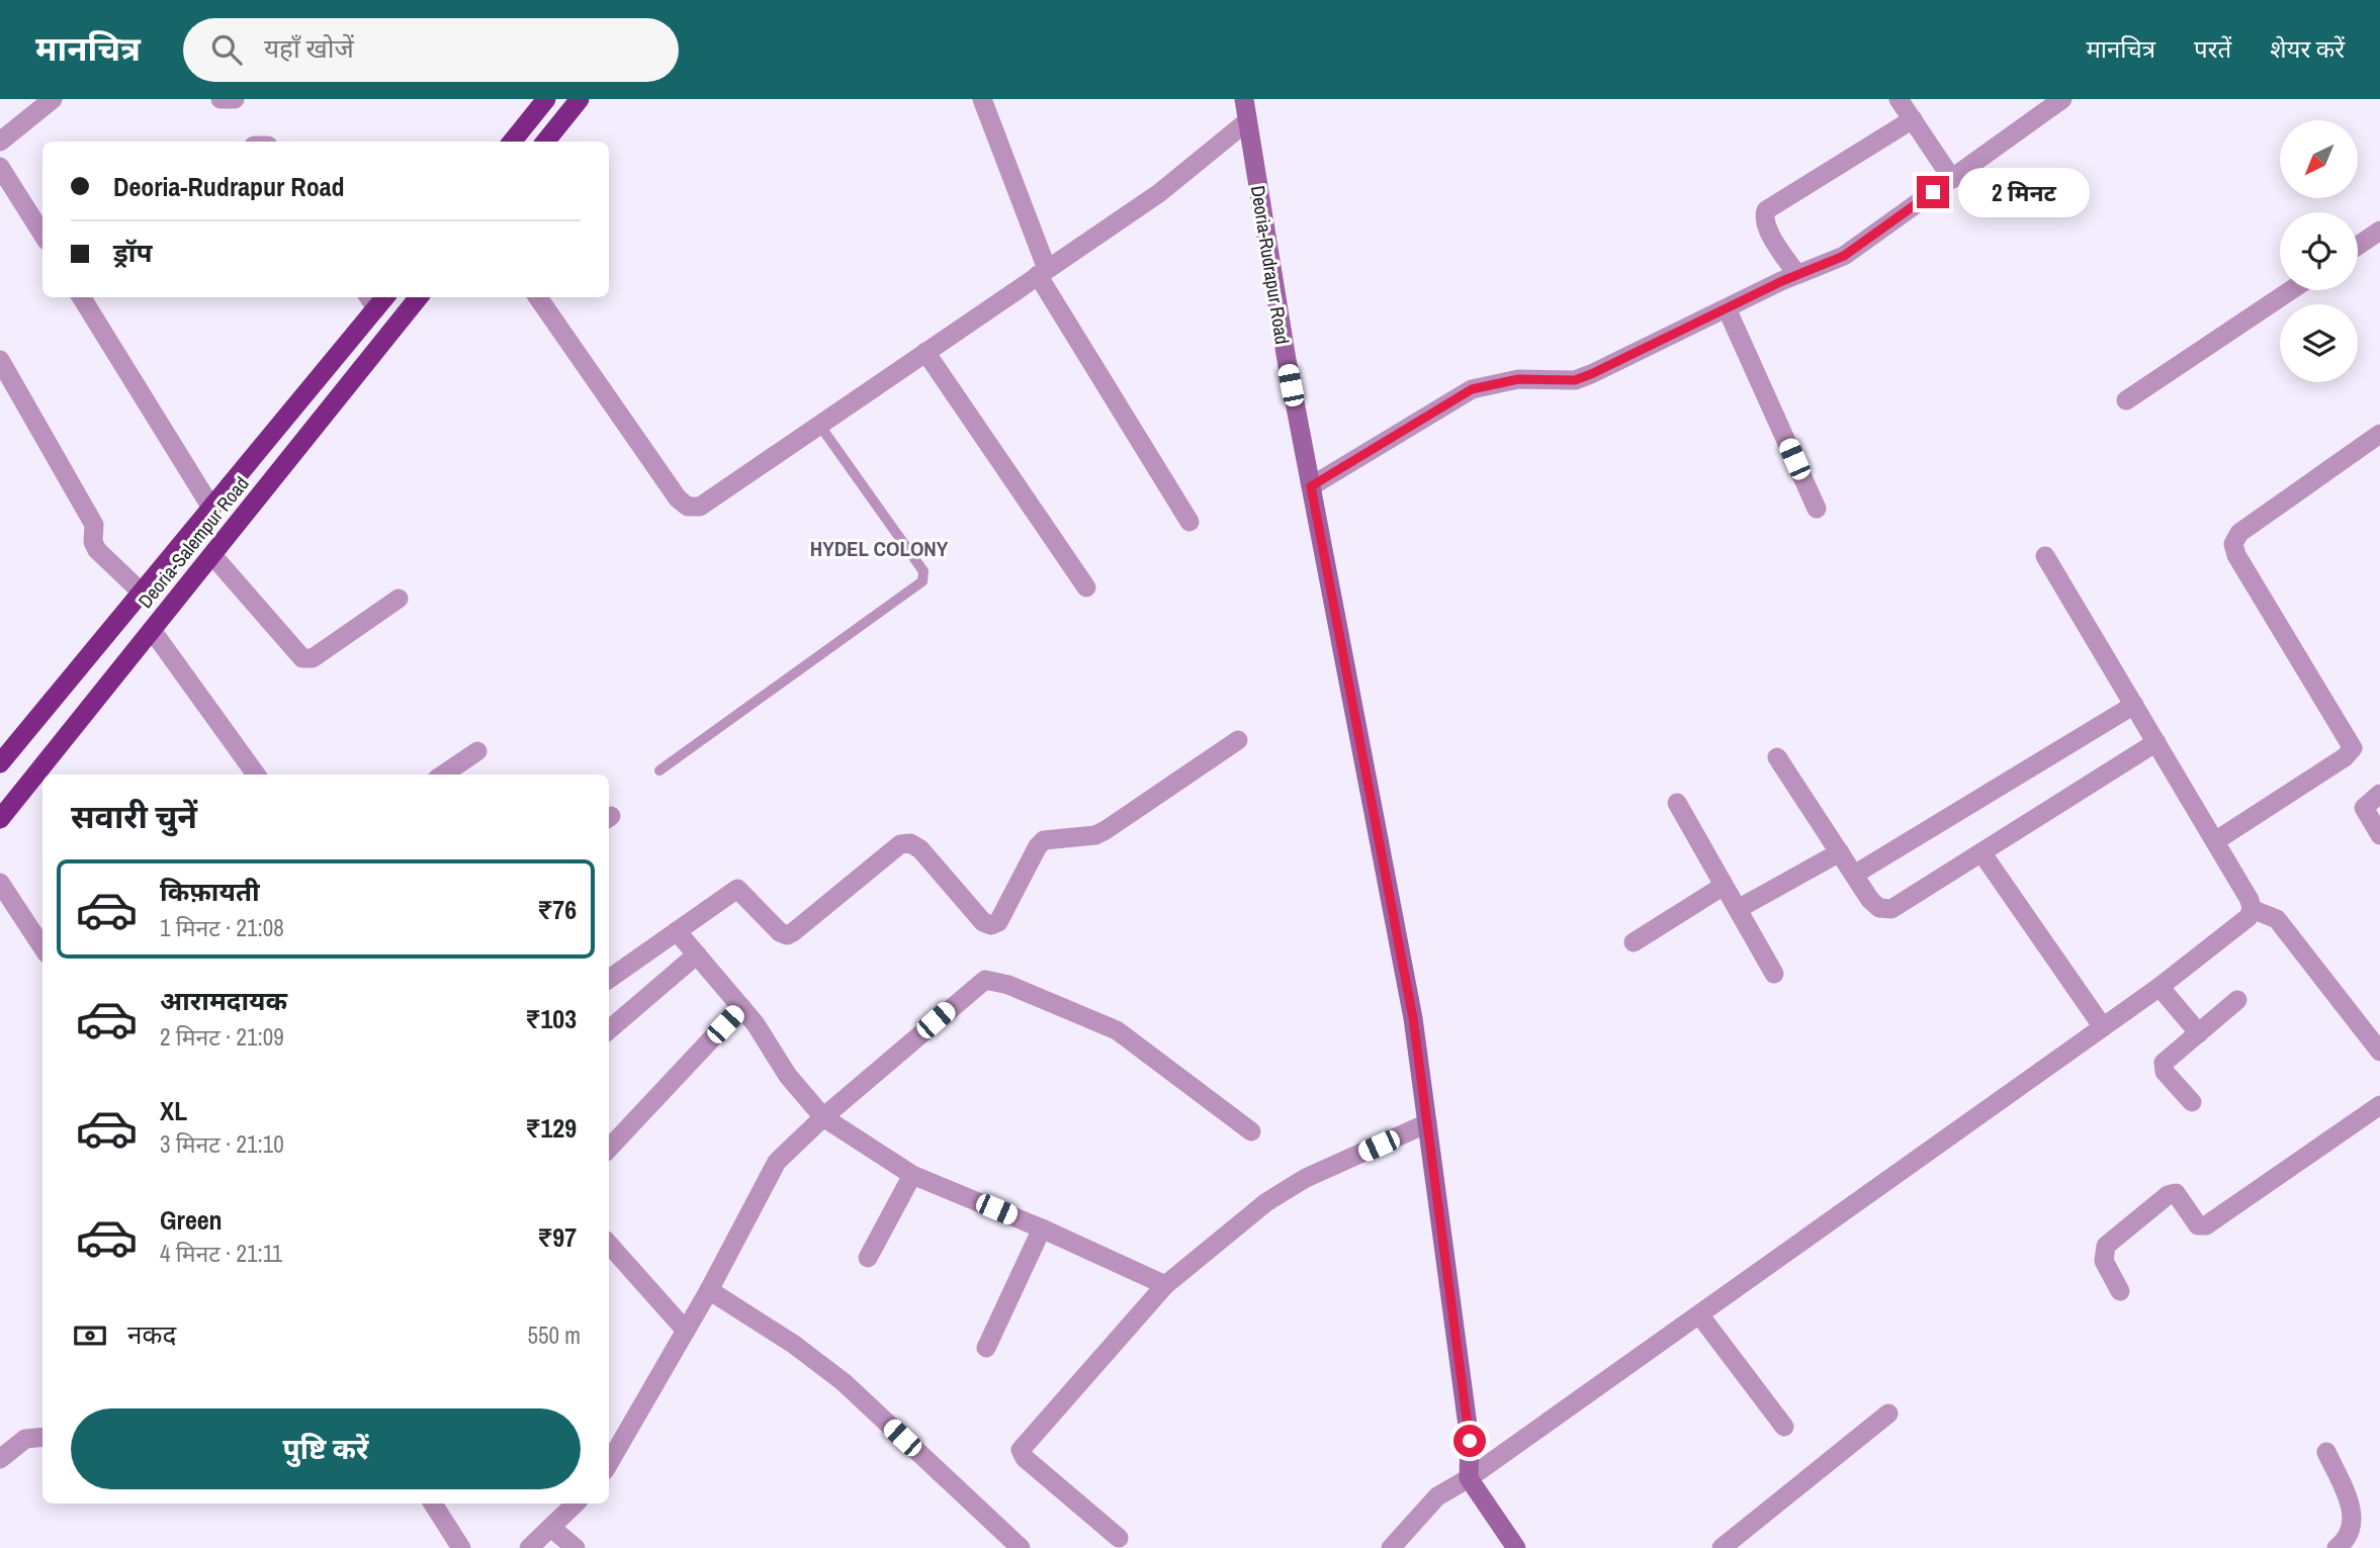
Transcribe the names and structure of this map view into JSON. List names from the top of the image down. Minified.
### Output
{"streets":{"highway":["Deoria-Salempur Road"],"main road":["Deoria-Rudrapur Road"]},"districts":["HYDEL COLONY"],"north":"bottom left","page":{"header":"मानचित्र","search":"यहाँ खोजें","nav":["मानचित्र","परतें","शेयर करें"],"banner":["Deoria-Rudrapur Road","ड्रॉप"],"bubble":"2 मिनट","heading":"सवारी चुनें","list":[{"name":"किफ़ायती","note":"1 मिनट · 21:08","value":"₹76"},{"name":"आरामदायक","note":"2 मिनट · 21:09","value":"₹103"},{"name":"XL","note":"3 मिनट · 21:10","value":"₹129"},{"name":"Green","note":"4 मिनट · 21:11","value":"₹97"}],"pay":["नकद","550 m"],"buttons":"पुष्टि करें"}}
